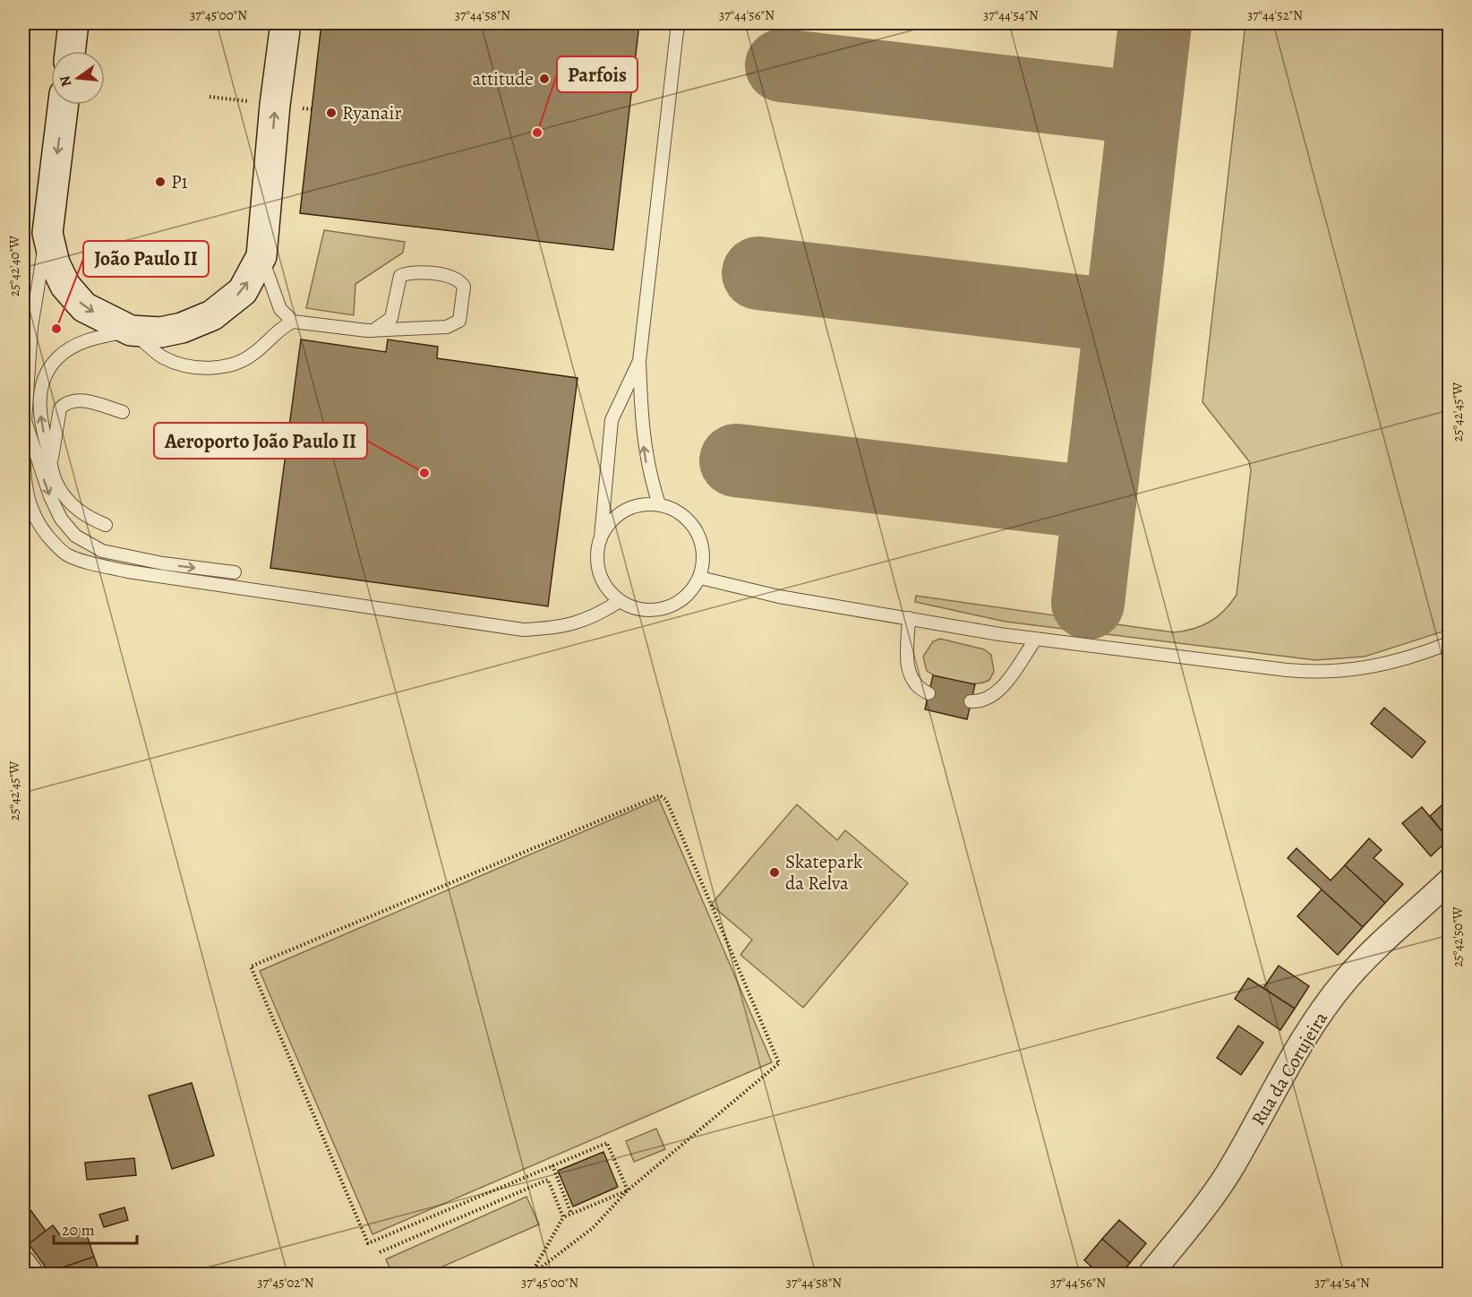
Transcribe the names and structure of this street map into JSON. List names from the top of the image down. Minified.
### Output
{"streets":{"street":["Rua da Corujeira"]},"places":["attitude","Ryanair","Parfois","P1","João Paulo II","Aeroporto João Paulo II","Skatepark da Relva"],"scale_bar":"20 m","north":"left","coordinates":["37°45'00\"N","37°44'58\"N","37°44'56\"N","37°44'54\"N","37°44'52\"N","25°42'40\"W","25°42'45\"W","25°42'50\"W","37°45'02\"N"]}
